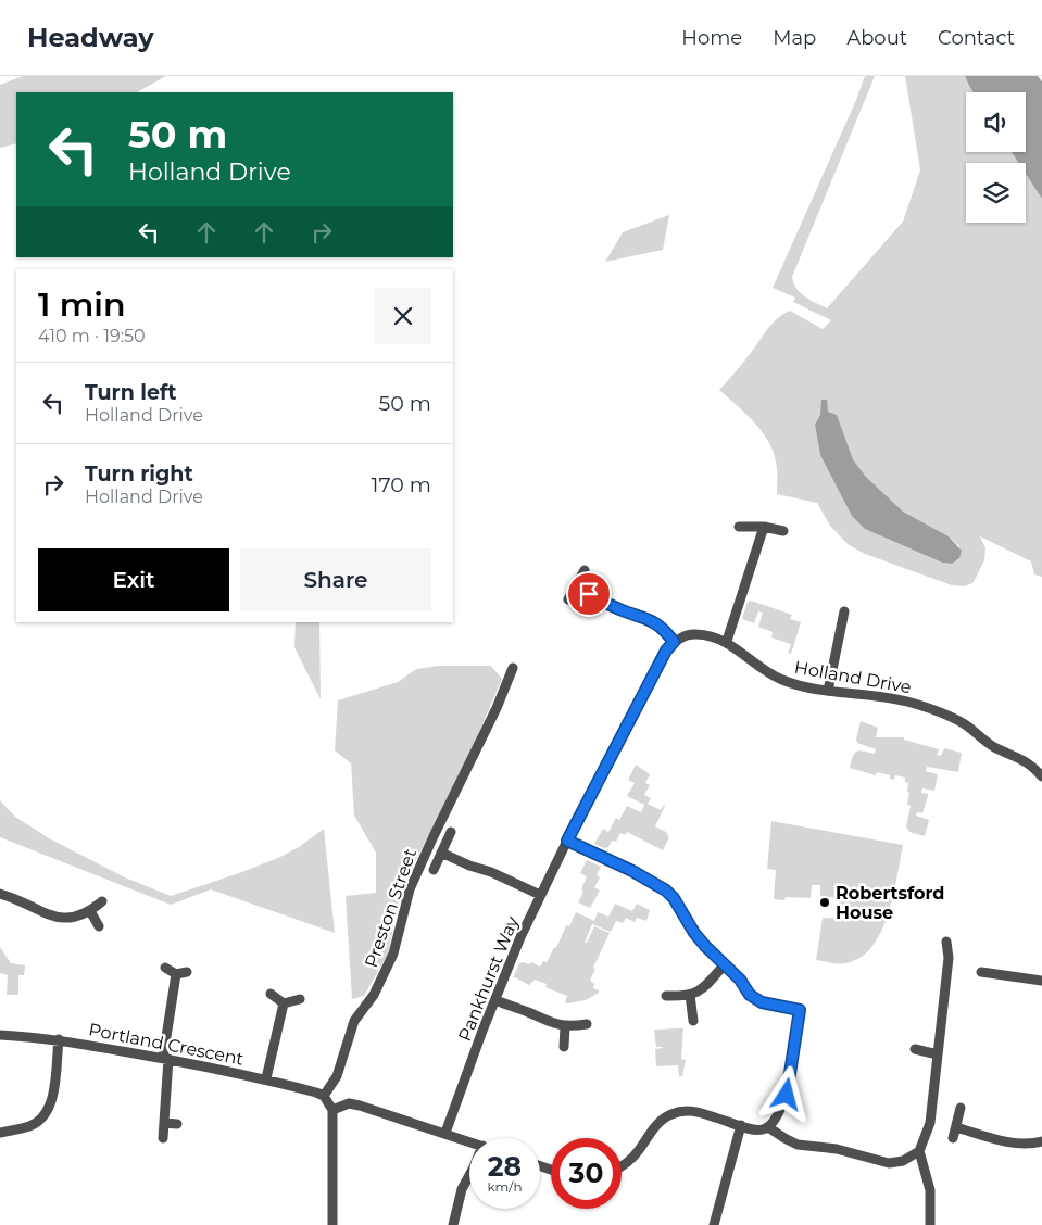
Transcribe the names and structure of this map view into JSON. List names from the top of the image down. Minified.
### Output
{"streets":{"street":["Holland Drive","Preston Street","Pankhurst Way","Portland Crescent"]},"crossings":[["Preston Street","Portland Crescent"]],"places":["Robertsford House"],"page":{"header":"Headway","nav":["Home","Map","About","Contact"],"turn":["50 m","Holland Drive"],"heading":["1 min","410 m · 19:50"],"list":[{"name":"Turn left","note":"Holland Drive","value":"50 m"},{"name":"Turn right","note":"Holland Drive","value":"170 m"}],"buttons":["Exit","Share"],"speed":"28 km/h","limit":"30"}}
